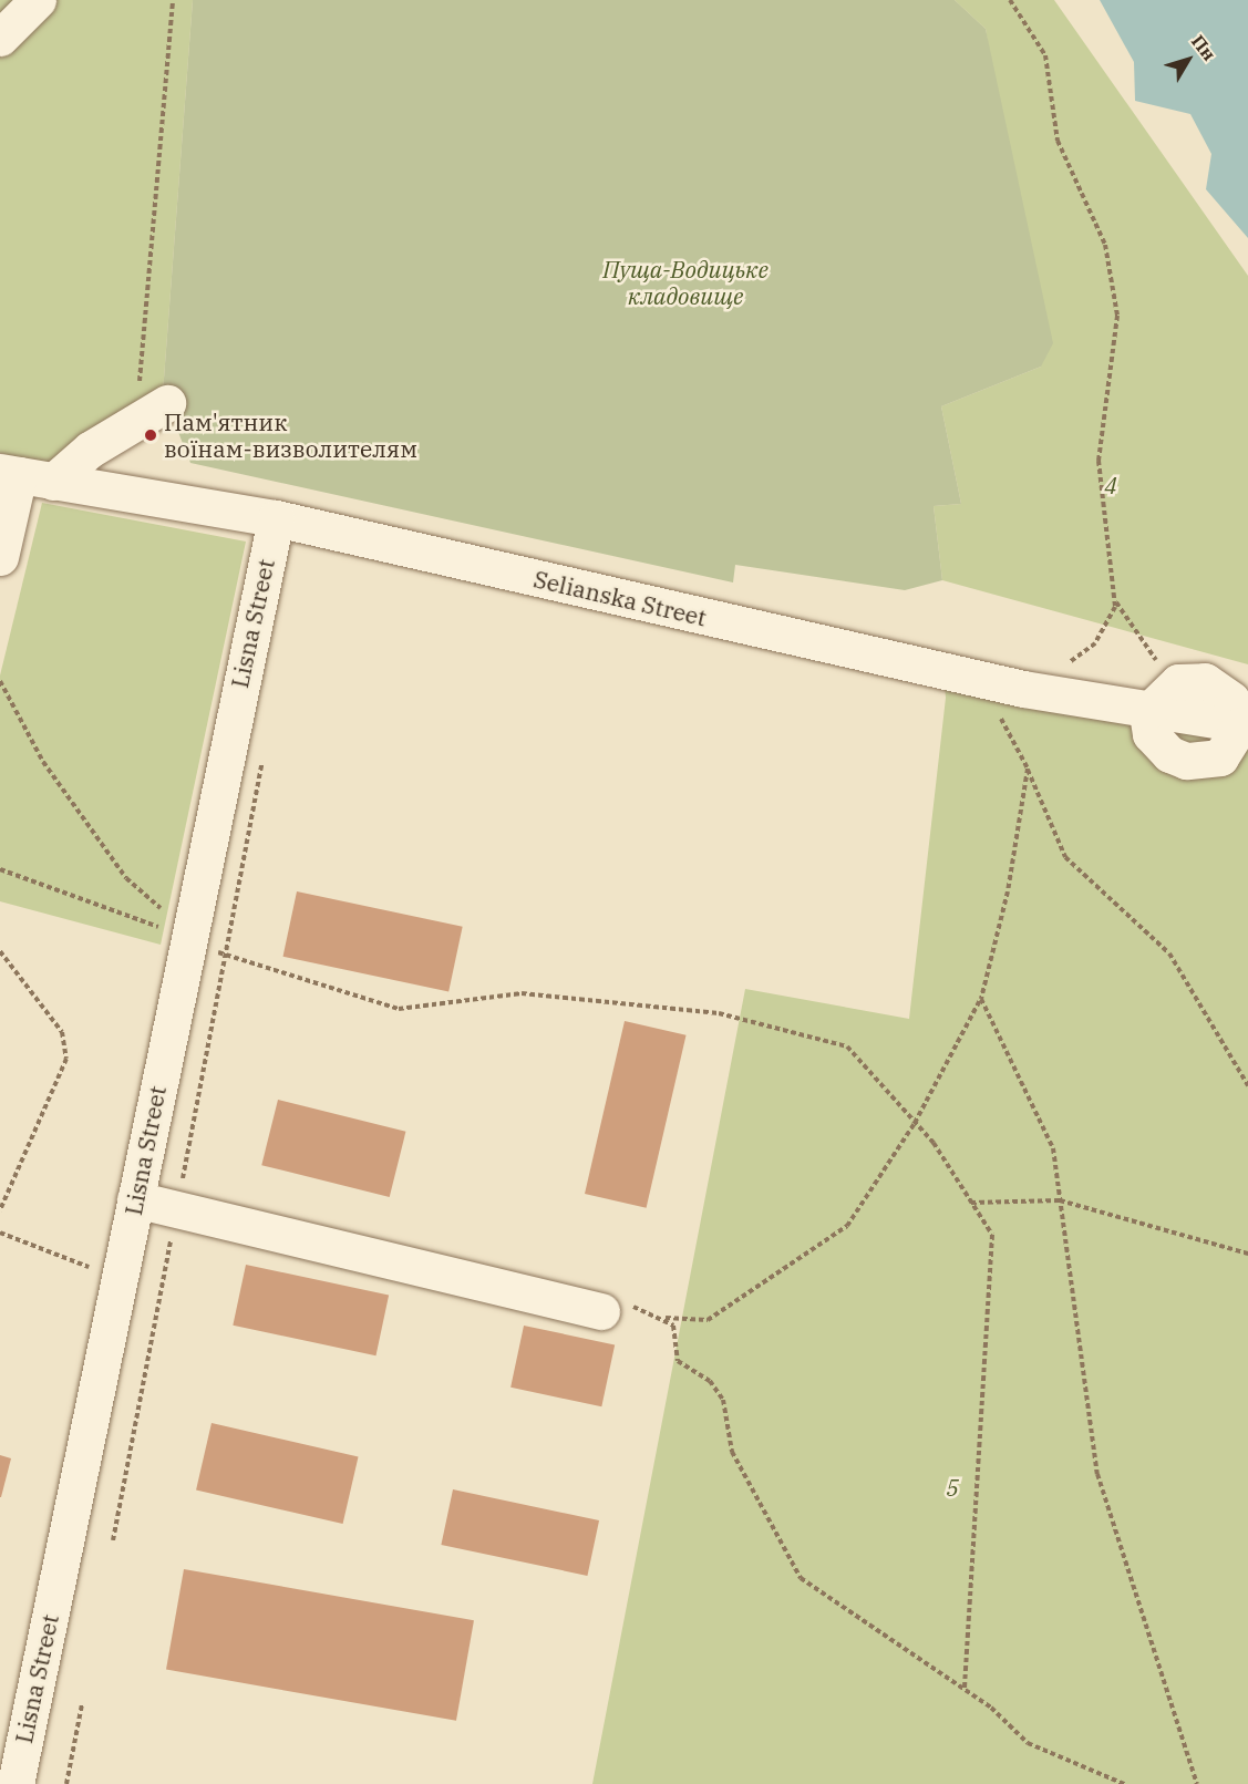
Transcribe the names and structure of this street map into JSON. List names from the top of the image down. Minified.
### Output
{"streets":{"street":["Selianska Street","Lisna Street"]},"crossings":[["Selianska Street","Lisna Street"]],"parks":["Пуща-Водицьке кладовище","4","5"],"places":["Пам'ятник воїнам-визволителям"],"north":"top right"}
